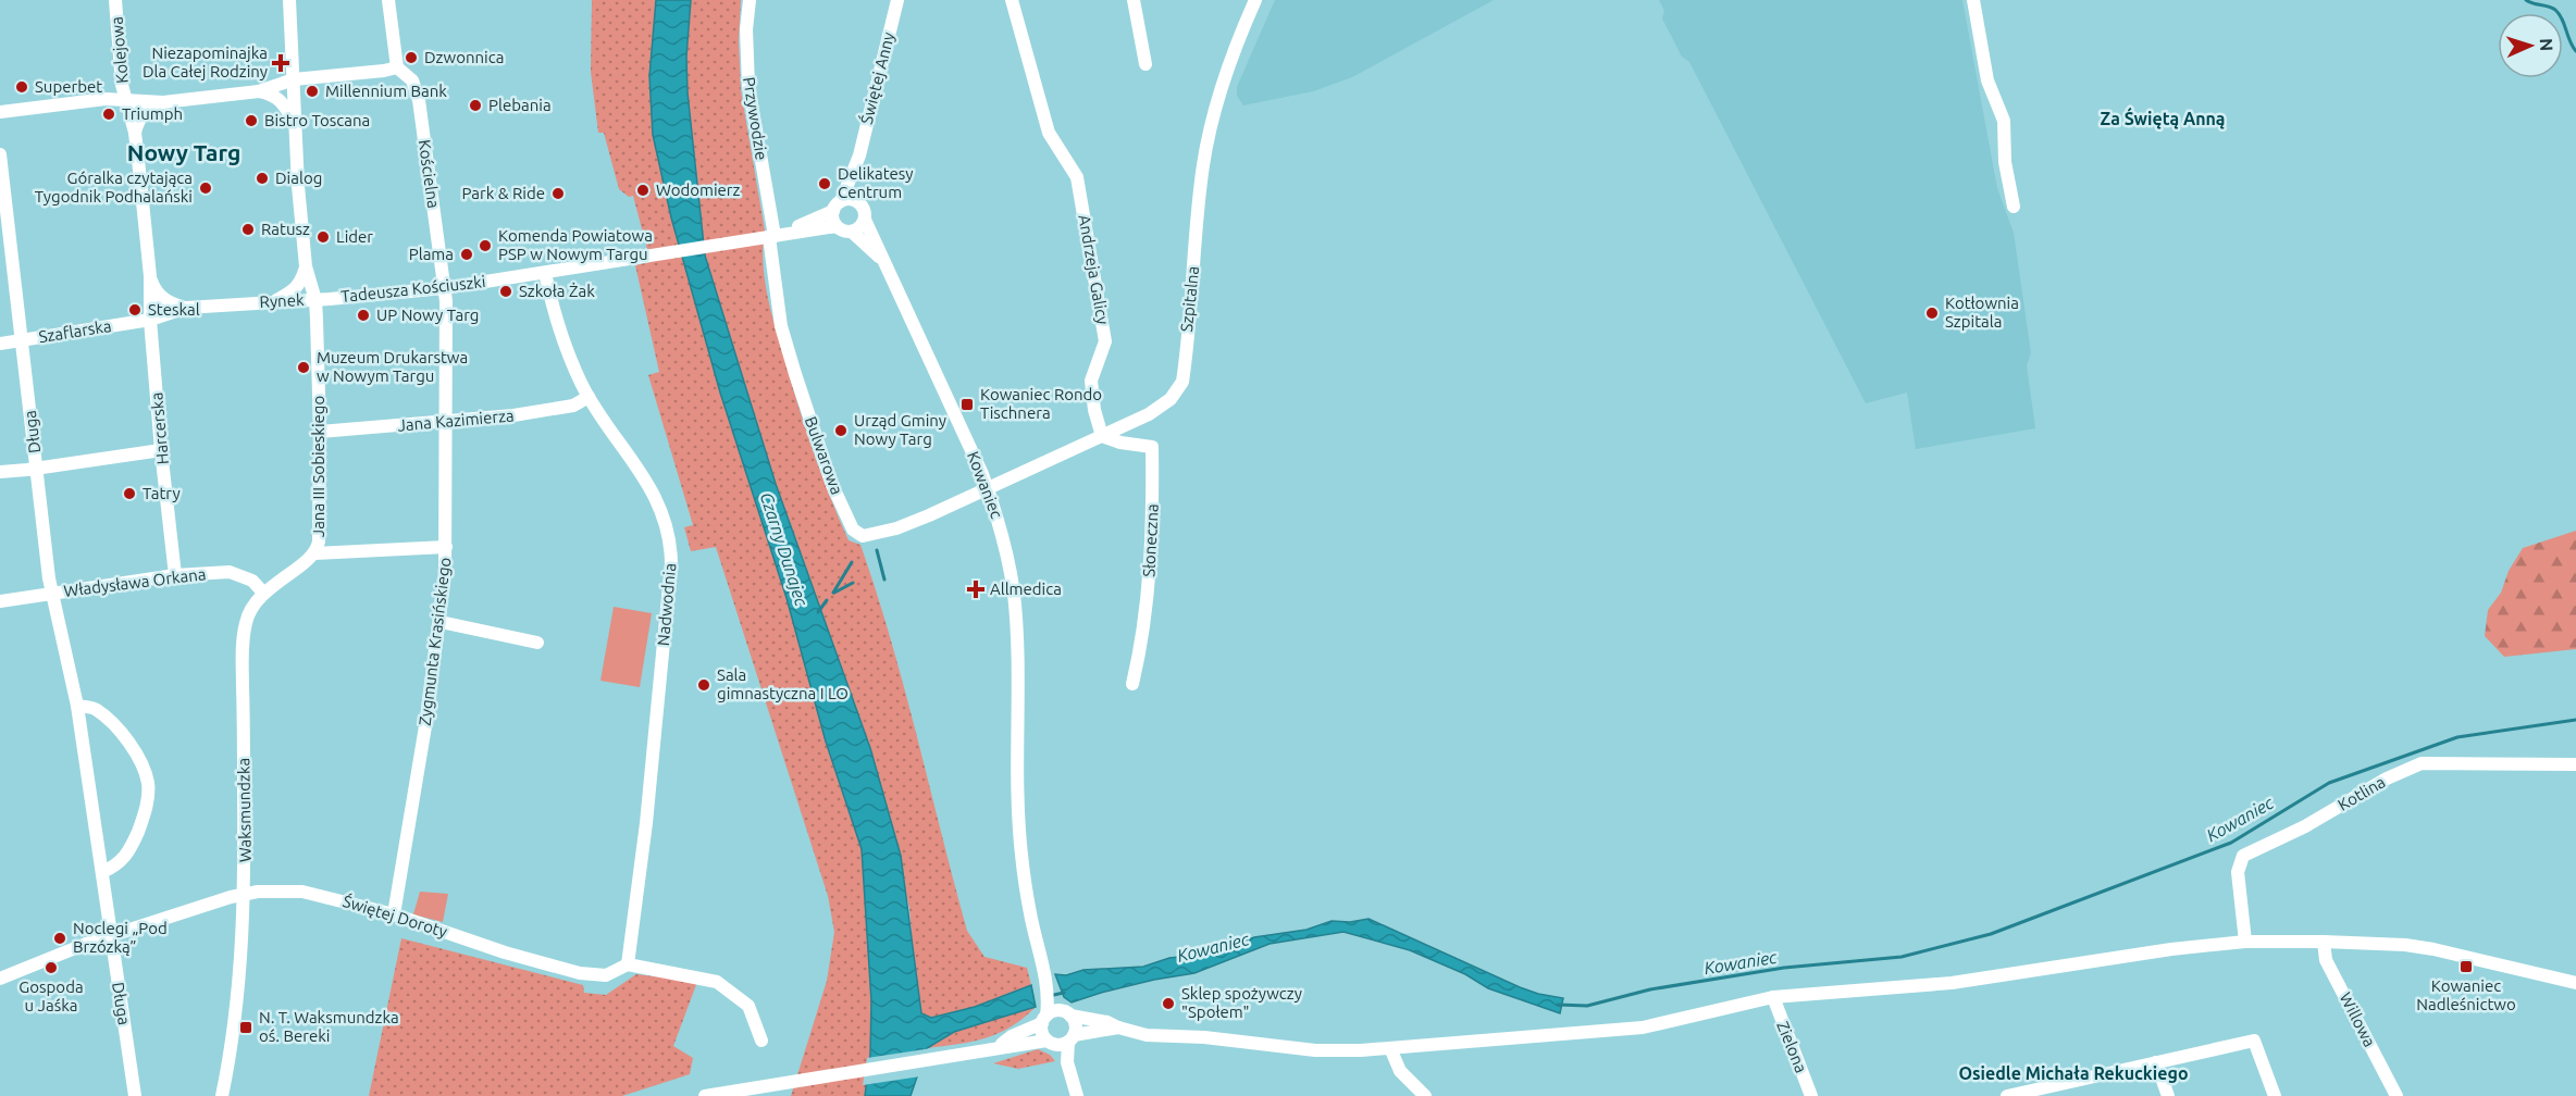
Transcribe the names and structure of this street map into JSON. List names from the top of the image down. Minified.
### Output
{"streets":{"street":["Kolejowa","Świętej Anny","Przywodzie","Kościelna","Andrzeja Galicy","Tadeusza Kościuszki","Szpitalna","Rynek","Szaflarska","Jana Kazimierza","Harcerska","Długa","Bulwarowa","Jana III Sobieskiego","Kowaniec","Słoneczna","Władysława Orkana","Nadwodnia","Zygmunta Krasińskiego","Kotlina","Waksmundzka","Świętej Doroty","Willowa","Zielona"]},"crossings":[["Świętej Anny","Tadeusza Kościuszki"],["Świętej Anny","Kowaniec"],["Przywodzie","Tadeusza Kościuszki"],["Przywodzie","Bulwarowa"],["Kościelna","Tadeusza Kościuszki"],["Kościelna","Zygmunta Krasińskiego"],["Andrzeja Galicy","Szpitalna"],["Andrzeja Galicy","Słoneczna"],["Tadeusza Kościuszki","Rynek"],["Tadeusza Kościuszki","Bulwarowa"],["Tadeusza Kościuszki","Jana III Sobieskiego"],["Tadeusza Kościuszki","Kowaniec"],["Tadeusza Kościuszki","Nadwodnia"],["Tadeusza Kościuszki","Zygmunta Krasińskiego"],["Szpitalna","Bulwarowa"],["Szpitalna","Kowaniec"],["Szpitalna","Słoneczna"],["Rynek","Szaflarska"],["Rynek","Harcerska"],["Rynek","Jana III Sobieskiego"],["Szaflarska","Harcerska"],["Szaflarska","Długa"],["Jana Kazimierza","Jana III Sobieskiego"],["Jana Kazimierza","Nadwodnia"],["Jana Kazimierza","Zygmunta Krasińskiego"],["Harcerska","Władysława Orkana"],["Długa","Władysława Orkana"],["Długa","Świętej Doroty"],["Bulwarowa","Kowaniec"],["Jana III Sobieskiego","Waksmundzka"],["Władysława Orkana","Waksmundzka"],["Nadwodnia","Świętej Doroty"],["Zygmunta Krasińskiego","Świętej Doroty"],["Waksmundzka","Świętej Doroty"]],"districts":["Za Świętą Anną","Nowy Targ","Osiedle Michała Rekuckiego"],"water":["Czarny Dunajec","Kowaniec"],"places":{"other":["Dzwonnica","Superbet","Millennium Bank","Plebania","Triumph","Bistro Toscana","Dialog","Delikatesy Centrum","Góralka czytająca Tygodnik Podhalański","Wodomierz","Park & Ride","Ratusz","Lider","Komenda Powiatowa PSP w Nowym Targu","Plama","Szkoła Żak","Steskal","Kotłownia Szpitala","UP Nowy Targ","Muzeum Drukarstwa w Nowym Targu","Urząd Gminy Nowy Targ","Tatry","Sala gimnastyczna I LO","Noclegi „Pod Brzózką”","Gospoda u Jaśka","Sklep spożywczy \"Społem\""],"health":["Niezapominajka Dla Całej Rodziny","Allmedica"],"transit":["Kowaniec Rondo Tischnera","Kowaniec Nadleśnictwo","N. T. Waksmundzka oś. Bereki"]},"north":"right"}
